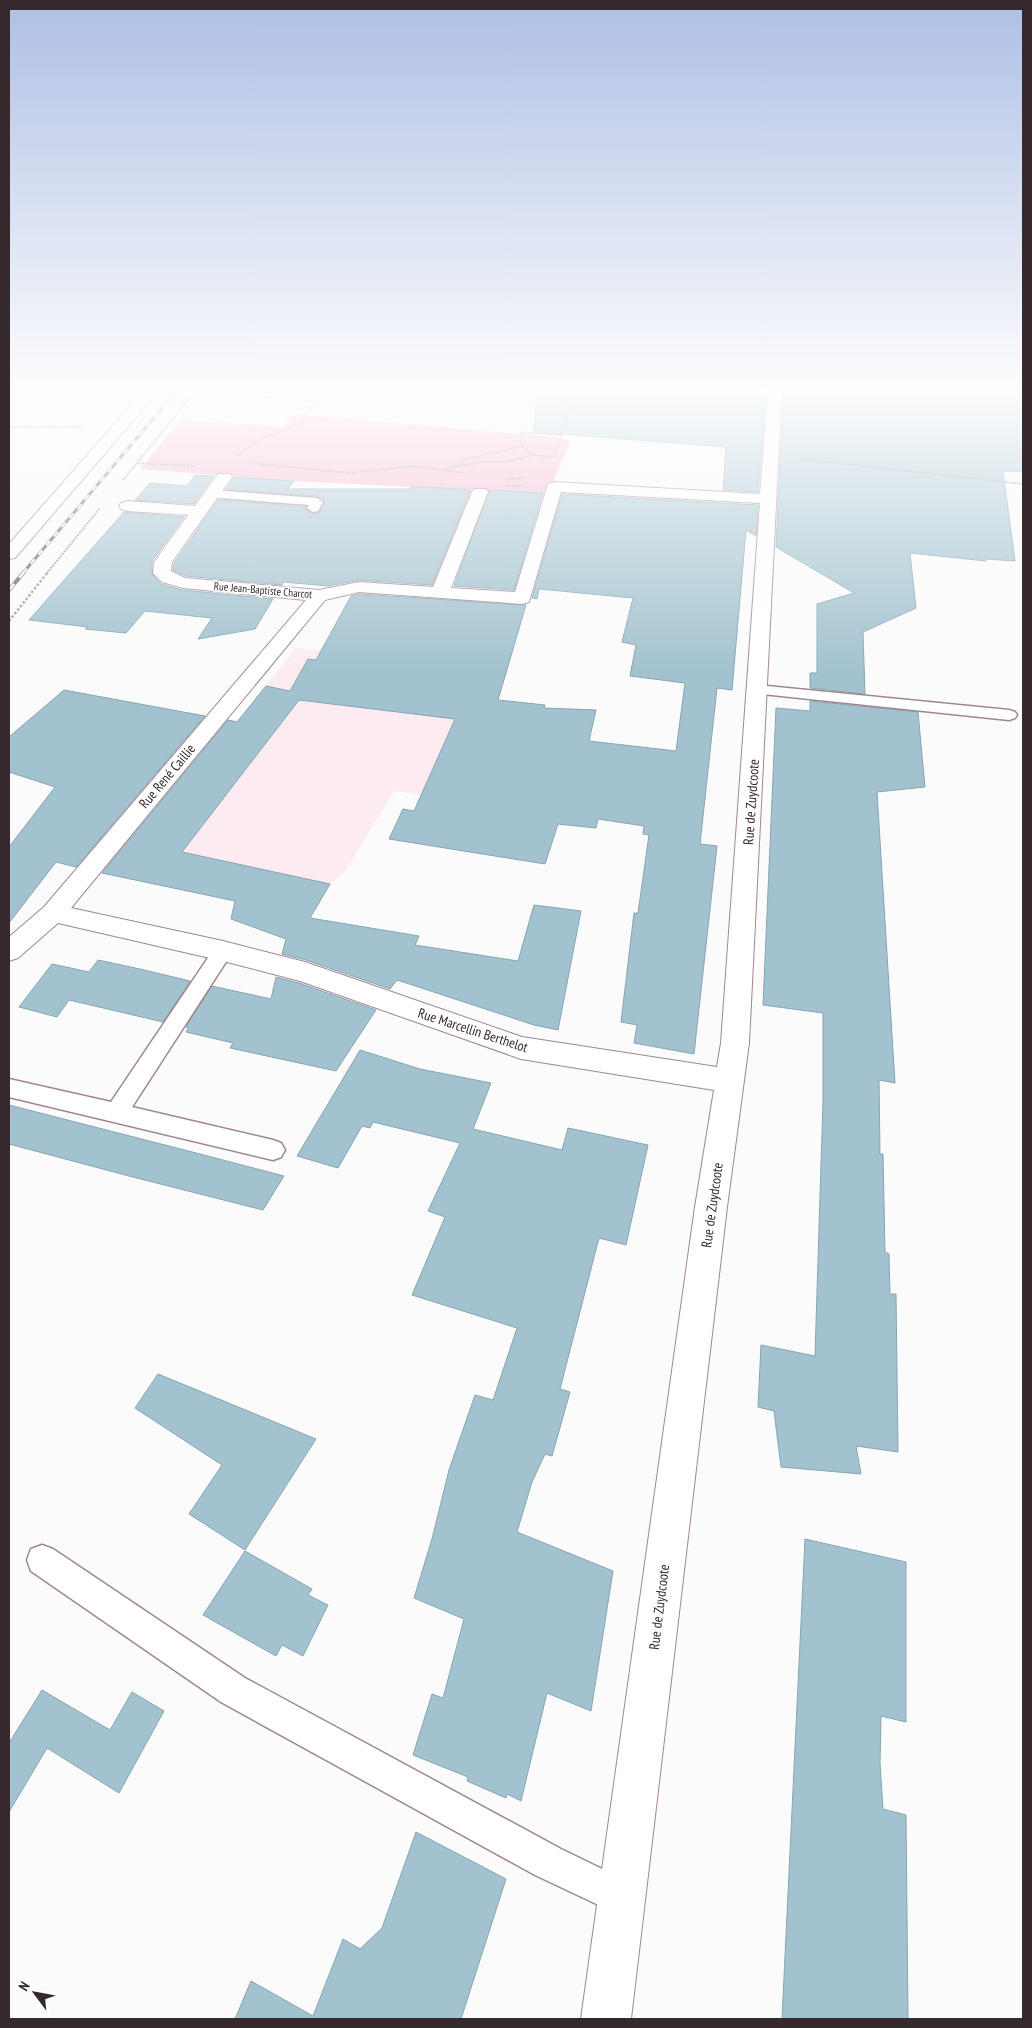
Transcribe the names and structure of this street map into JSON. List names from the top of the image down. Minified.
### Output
{"streets":{"street":["Rue Jean-Baptiste Charcot","Rue René Caillie","Rue de Zuydcoote","Rue Marcellin Berthelot"]},"crossings":[["Rue Jean-Baptiste Charcot","Rue René Caillie"],["Rue René Caillie","Rue Marcellin Berthelot"],["Rue de Zuydcoote","Rue Marcellin Berthelot"]],"north":"top left"}
